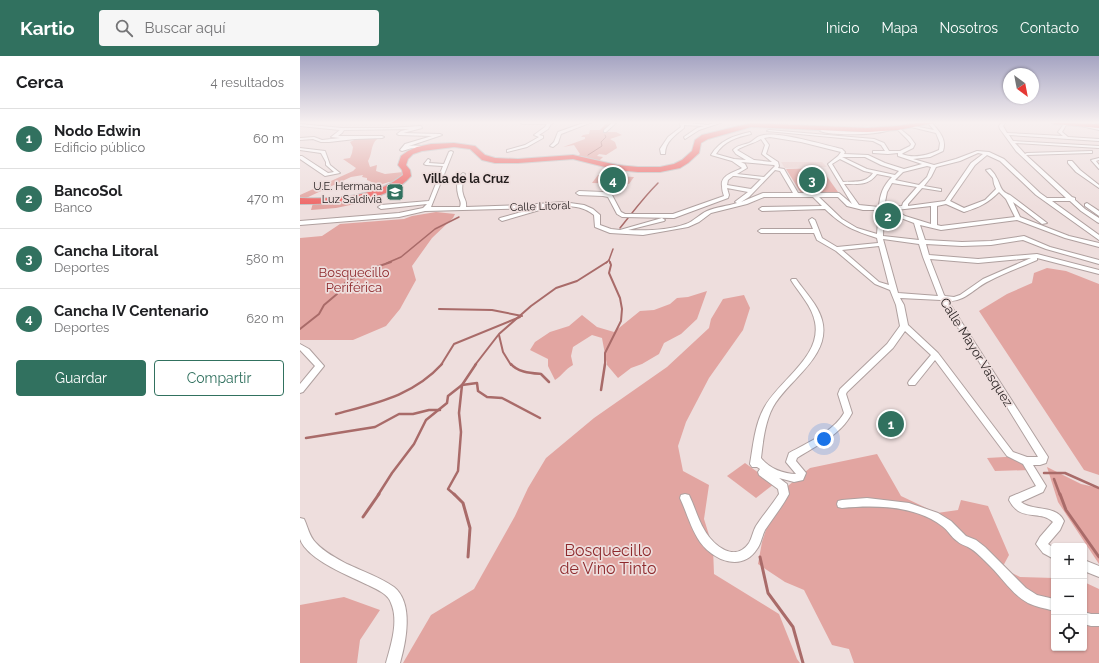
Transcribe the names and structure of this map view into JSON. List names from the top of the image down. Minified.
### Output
{"streets":{"street":["Calle Litoral","Calle Mayor Vasquez"]},"districts":["Villa de la Cruz"],"parks":["Bosquecillo Periférica","Bosquecillo de Vino Tinto"],"places":{"school or university":["U.E. Hermana Luz Saldivia"]},"north":"bottom right","page":{"header":"Kartio","search":"Buscar aquí","nav":["Inicio","Mapa","Nosotros","Contacto"],"heading":["Cerca","4 resultados"],"list":[{"mark":"1","name":"Nodo Edwin","note":"Edificio público","value":"60 m"},{"mark":"2","name":"BancoSol","note":"Banco","value":"470 m"},{"mark":"3","name":"Cancha Litoral","note":"Deportes","value":"580 m"},{"mark":"4","name":"Cancha IV Centenario","note":"Deportes","value":"620 m"}],"pins":["3","4","2","1"],"buttons":["Guardar","Compartir"],"map_buttons":["+","−"]}}
